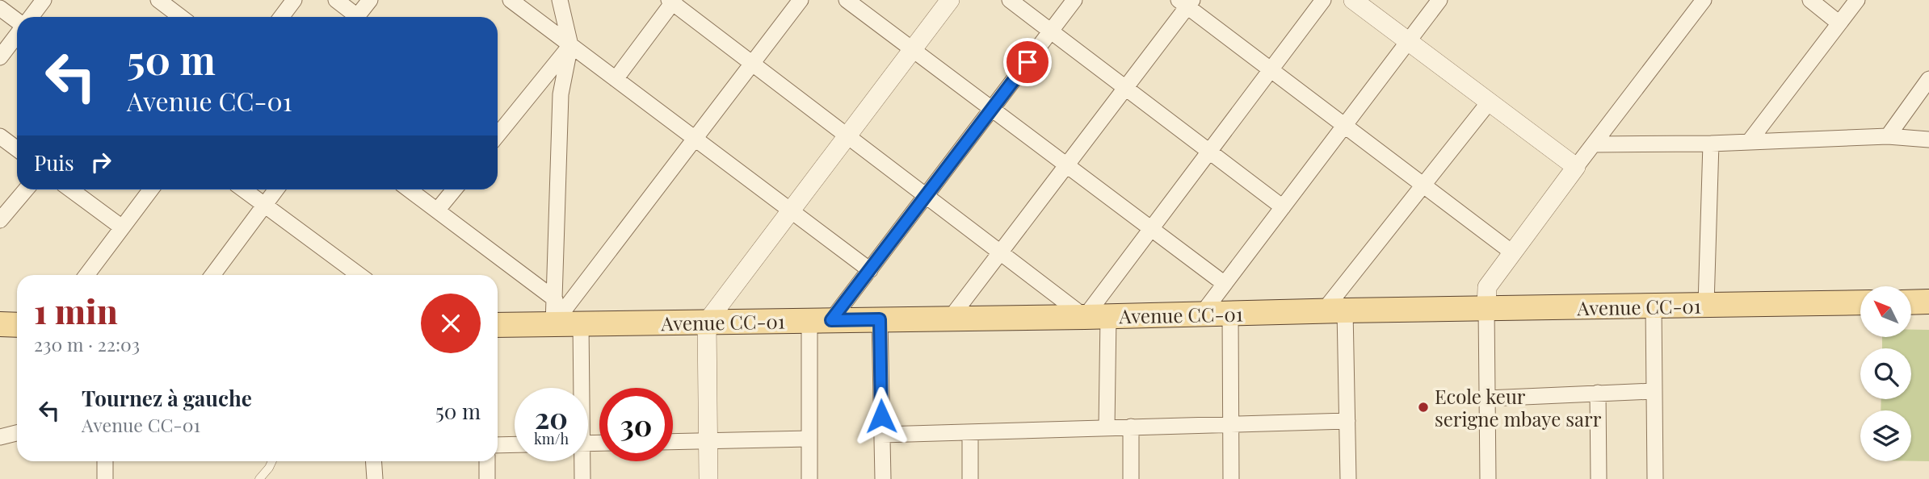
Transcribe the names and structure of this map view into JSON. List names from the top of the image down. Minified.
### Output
{"streets":{"main road":["Avenue CC-01"]},"places":["Ecole keur serigne mbaye sarr"],"north":"top left","page":{"turn":["50 m","Avenue CC-01"],"then":"Puis","heading":["1 min","230 m · 22:03"],"list":[{"name":"Tournez à gauche","note":"Avenue CC-01","value":"50 m"}],"speed":"20 km/h","limit":"30"}}
